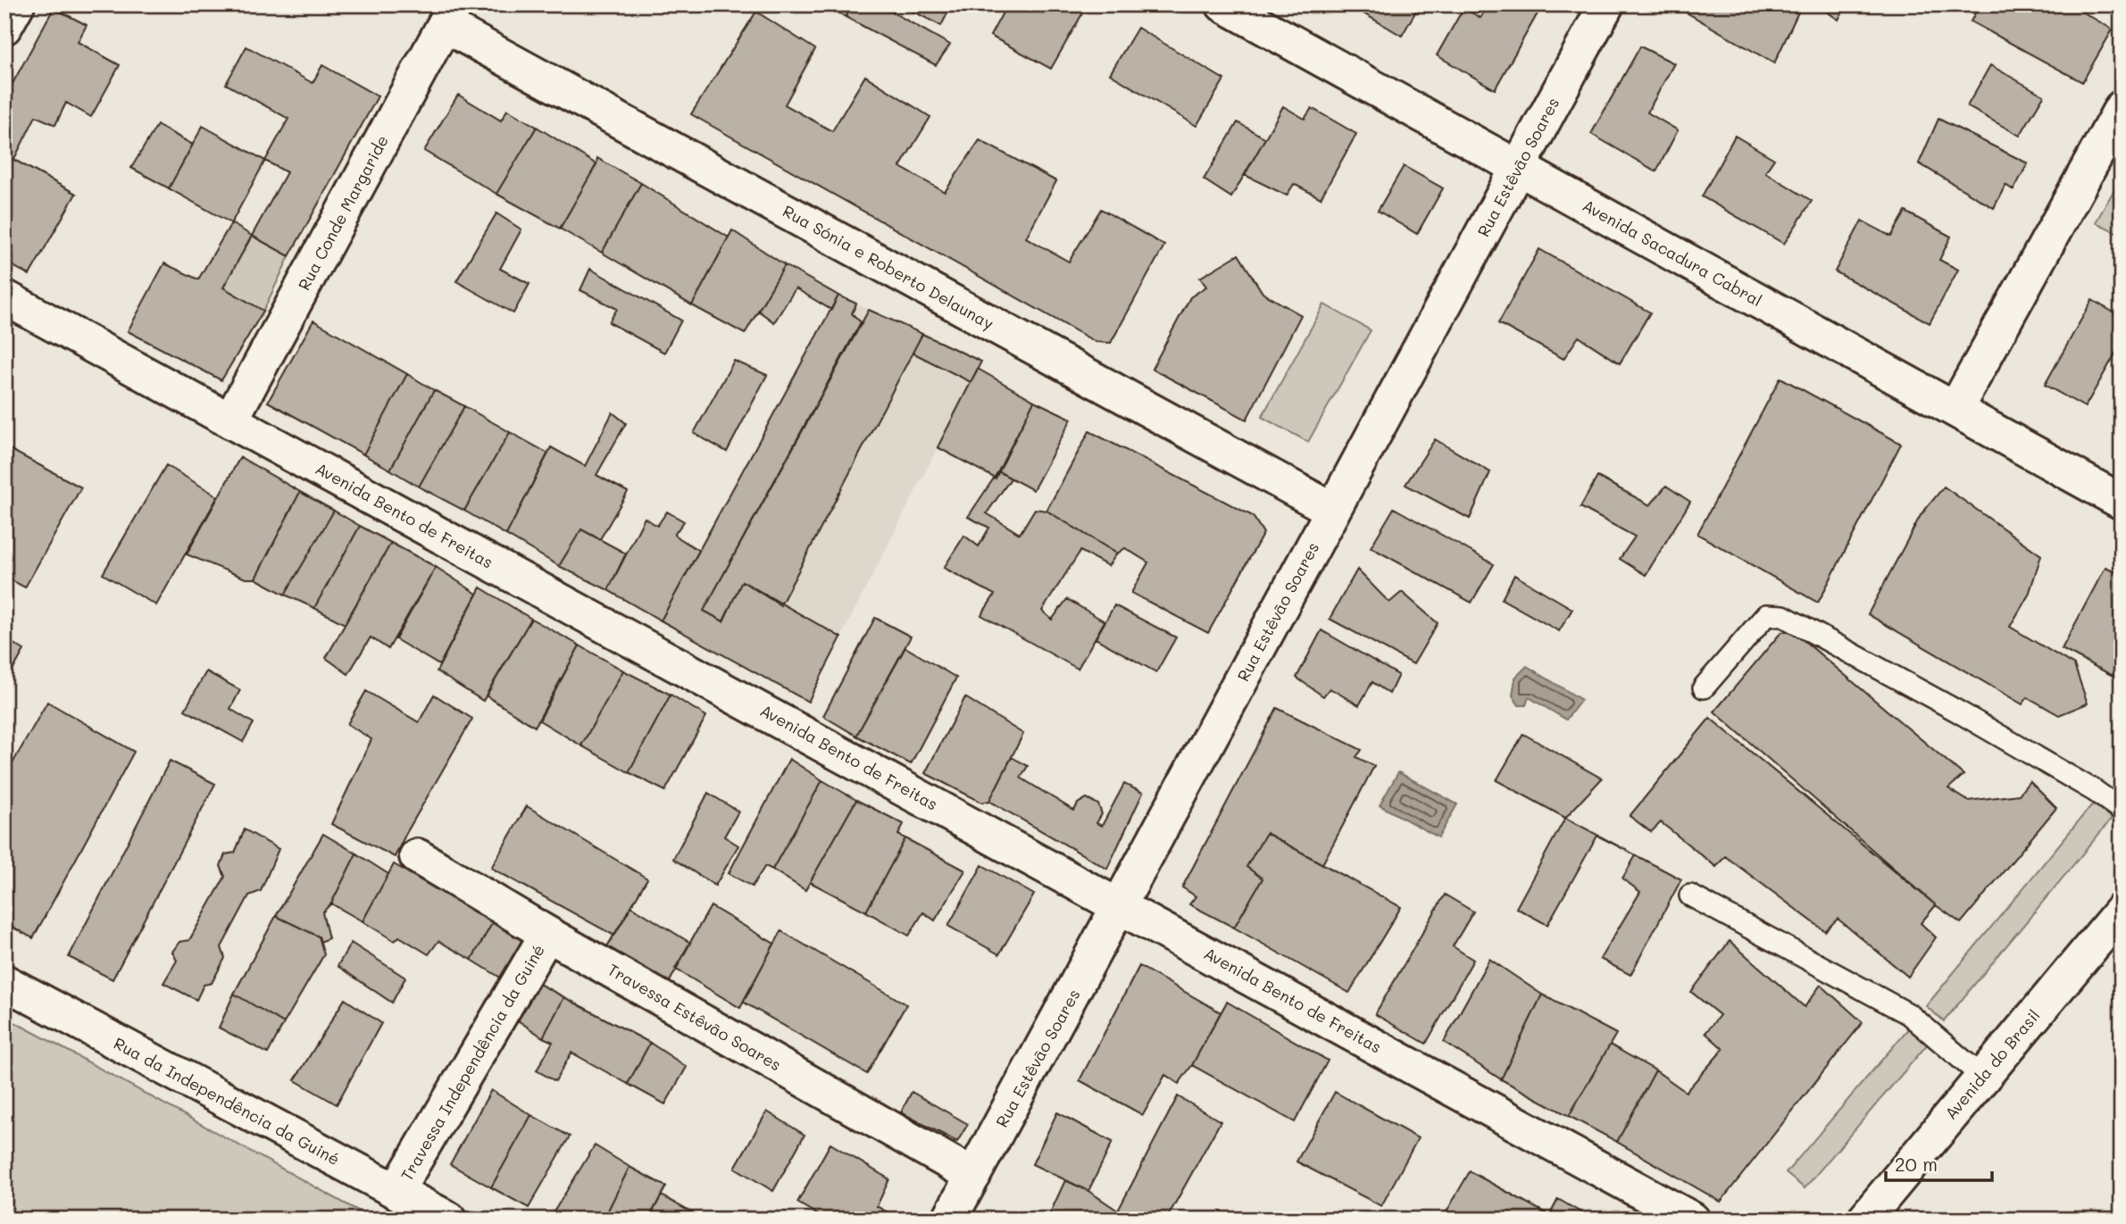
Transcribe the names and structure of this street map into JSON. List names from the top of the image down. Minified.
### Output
{"streets":{"street":["Rua Estêvão Soares","Rua Conde Margaride","Avenida Sacadura Cabral","Rua Sónia e Roberto Delaunay","Avenida Bento de Freitas","Travessa Estêvão Soares","Travessa Independência da Guiné","Avenida do Brasil","Rua da Independência da Guiné"]},"crossings":[["Rua Estêvão Soares","Avenida Sacadura Cabral"],["Rua Estêvão Soares","Rua Sónia e Roberto Delaunay"],["Rua Estêvão Soares","Avenida Bento de Freitas"],["Rua Estêvão Soares","Travessa Estêvão Soares"],["Rua Conde Margaride","Rua Sónia e Roberto Delaunay"],["Rua Conde Margaride","Avenida Bento de Freitas"],["Travessa Estêvão Soares","Travessa Independência da Guiné"],["Travessa Independência da Guiné","Rua da Independência da Guiné"]],"scale_bar":"20 m"}
